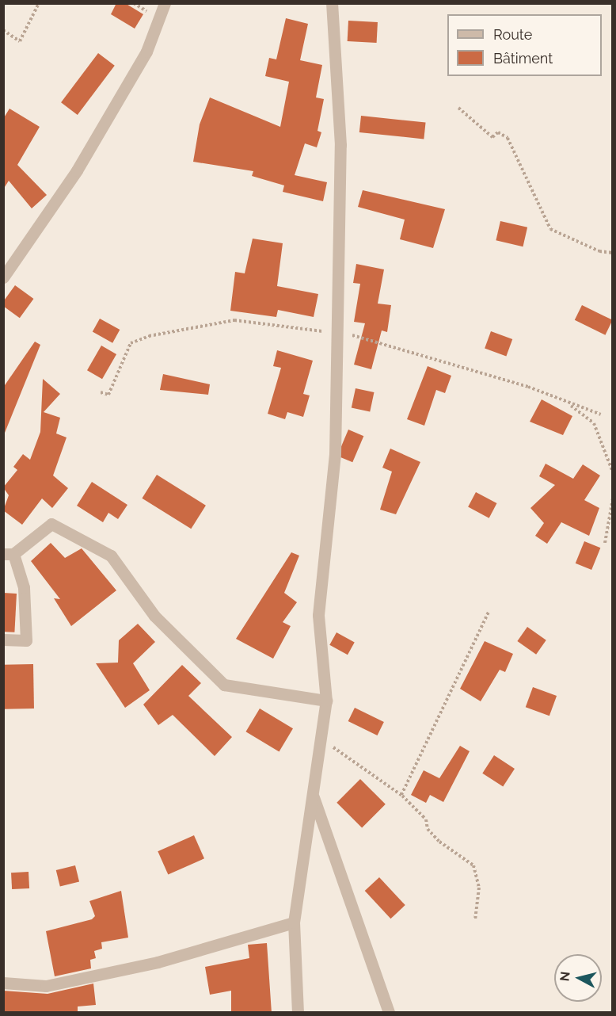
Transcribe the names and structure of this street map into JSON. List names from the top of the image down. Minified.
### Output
{"legend":["Route","Bâtiment"],"north":"left"}
